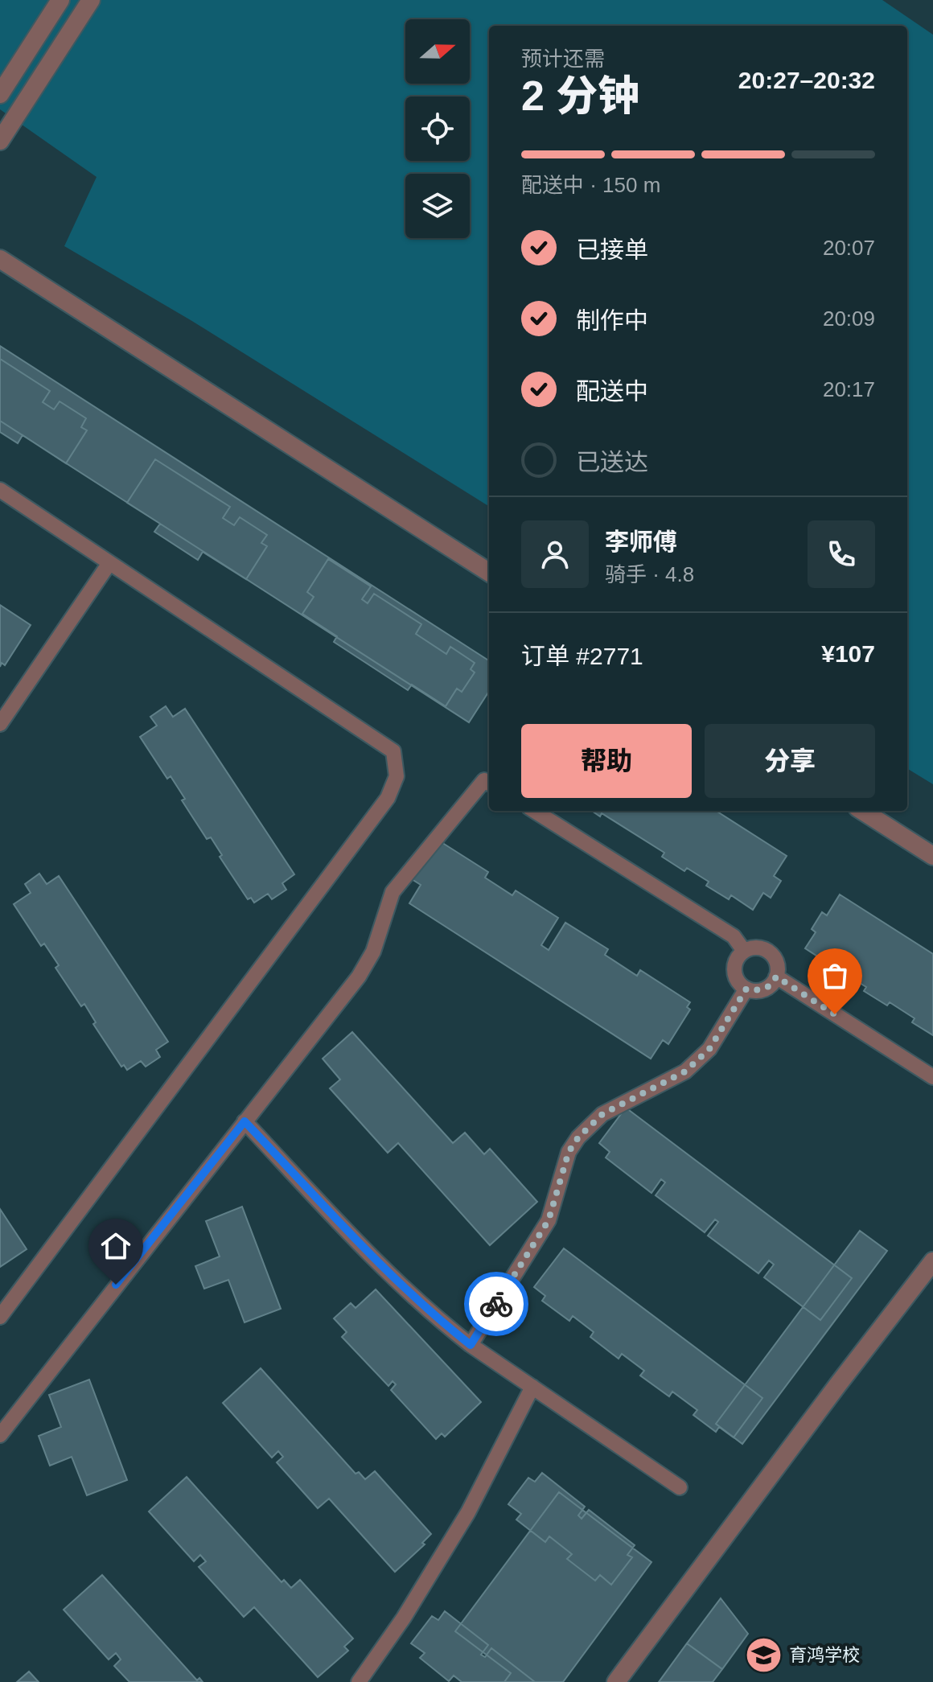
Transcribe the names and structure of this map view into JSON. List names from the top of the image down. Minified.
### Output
{"places":{"school or university":["育鸿学校"]},"north":"right","page":{"heading":["2 分钟","预计还需","20:27–20:32"],"panel":["李师傅","骑手 · 4.8","订单 #2771","¥107"],"bar":"配送中 · 150 m","list":[["已接单","20:07"],["制作中","20:09"],["配送中","20:17"],"已送达"],"buttons":["帮助","分享"]}}
